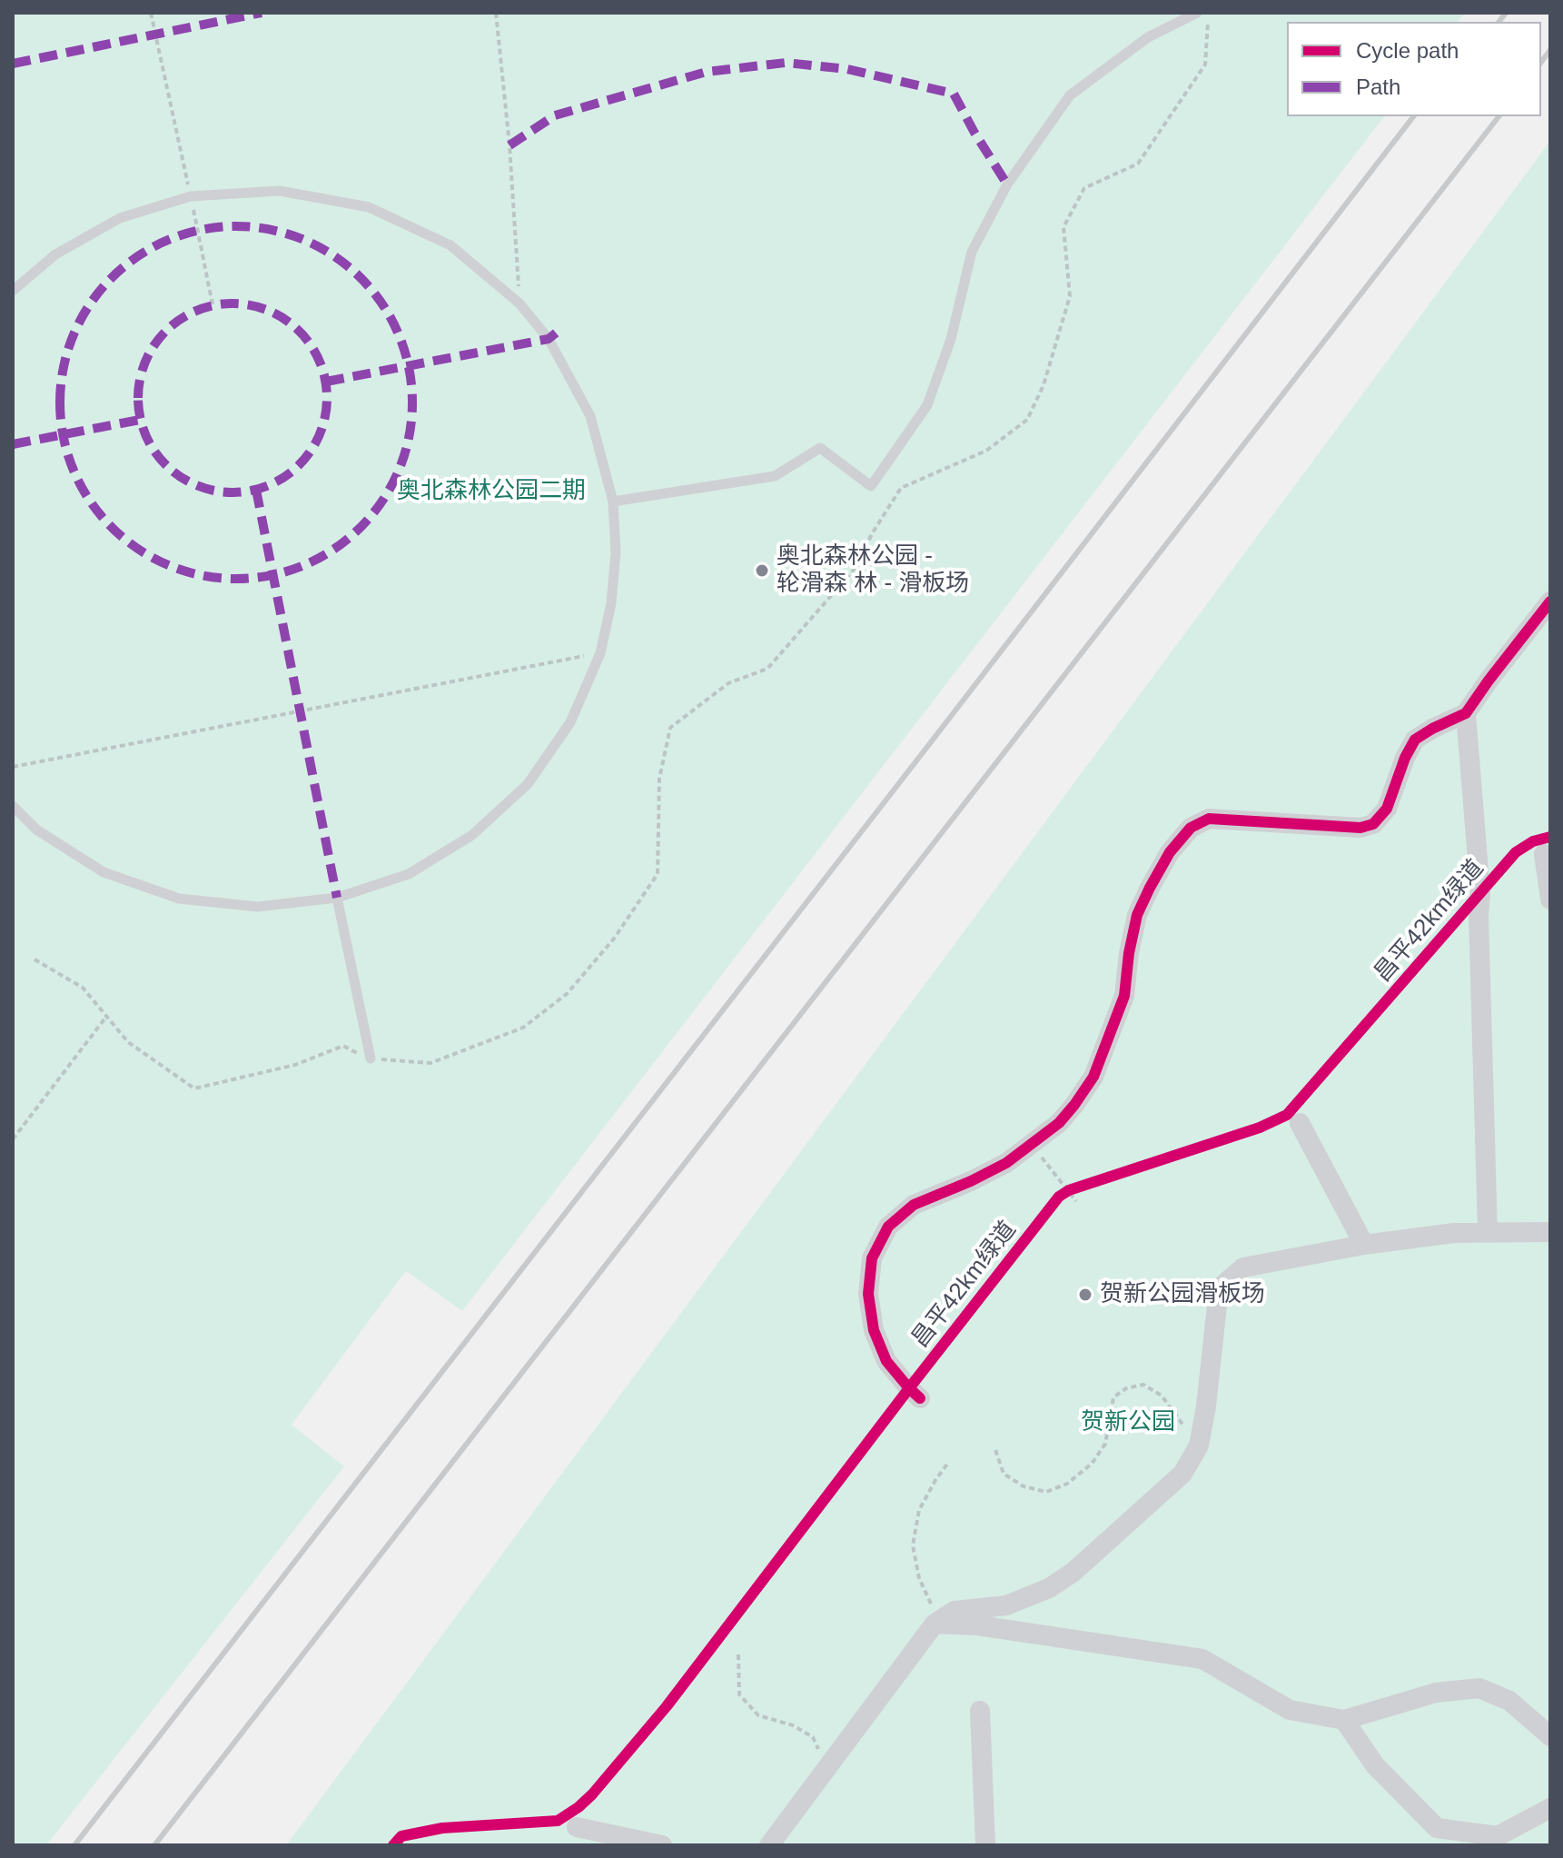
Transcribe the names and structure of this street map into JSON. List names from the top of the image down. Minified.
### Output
{"streets":{"cycle path":["昌平42km绿道"]},"parks":["奥北森林公园二期","贺新公园"],"places":["奥北森林公园 - 轮滑森 林 - 滑板场","贺新公园滑板场"],"legend":["Cycle path","Path"]}
